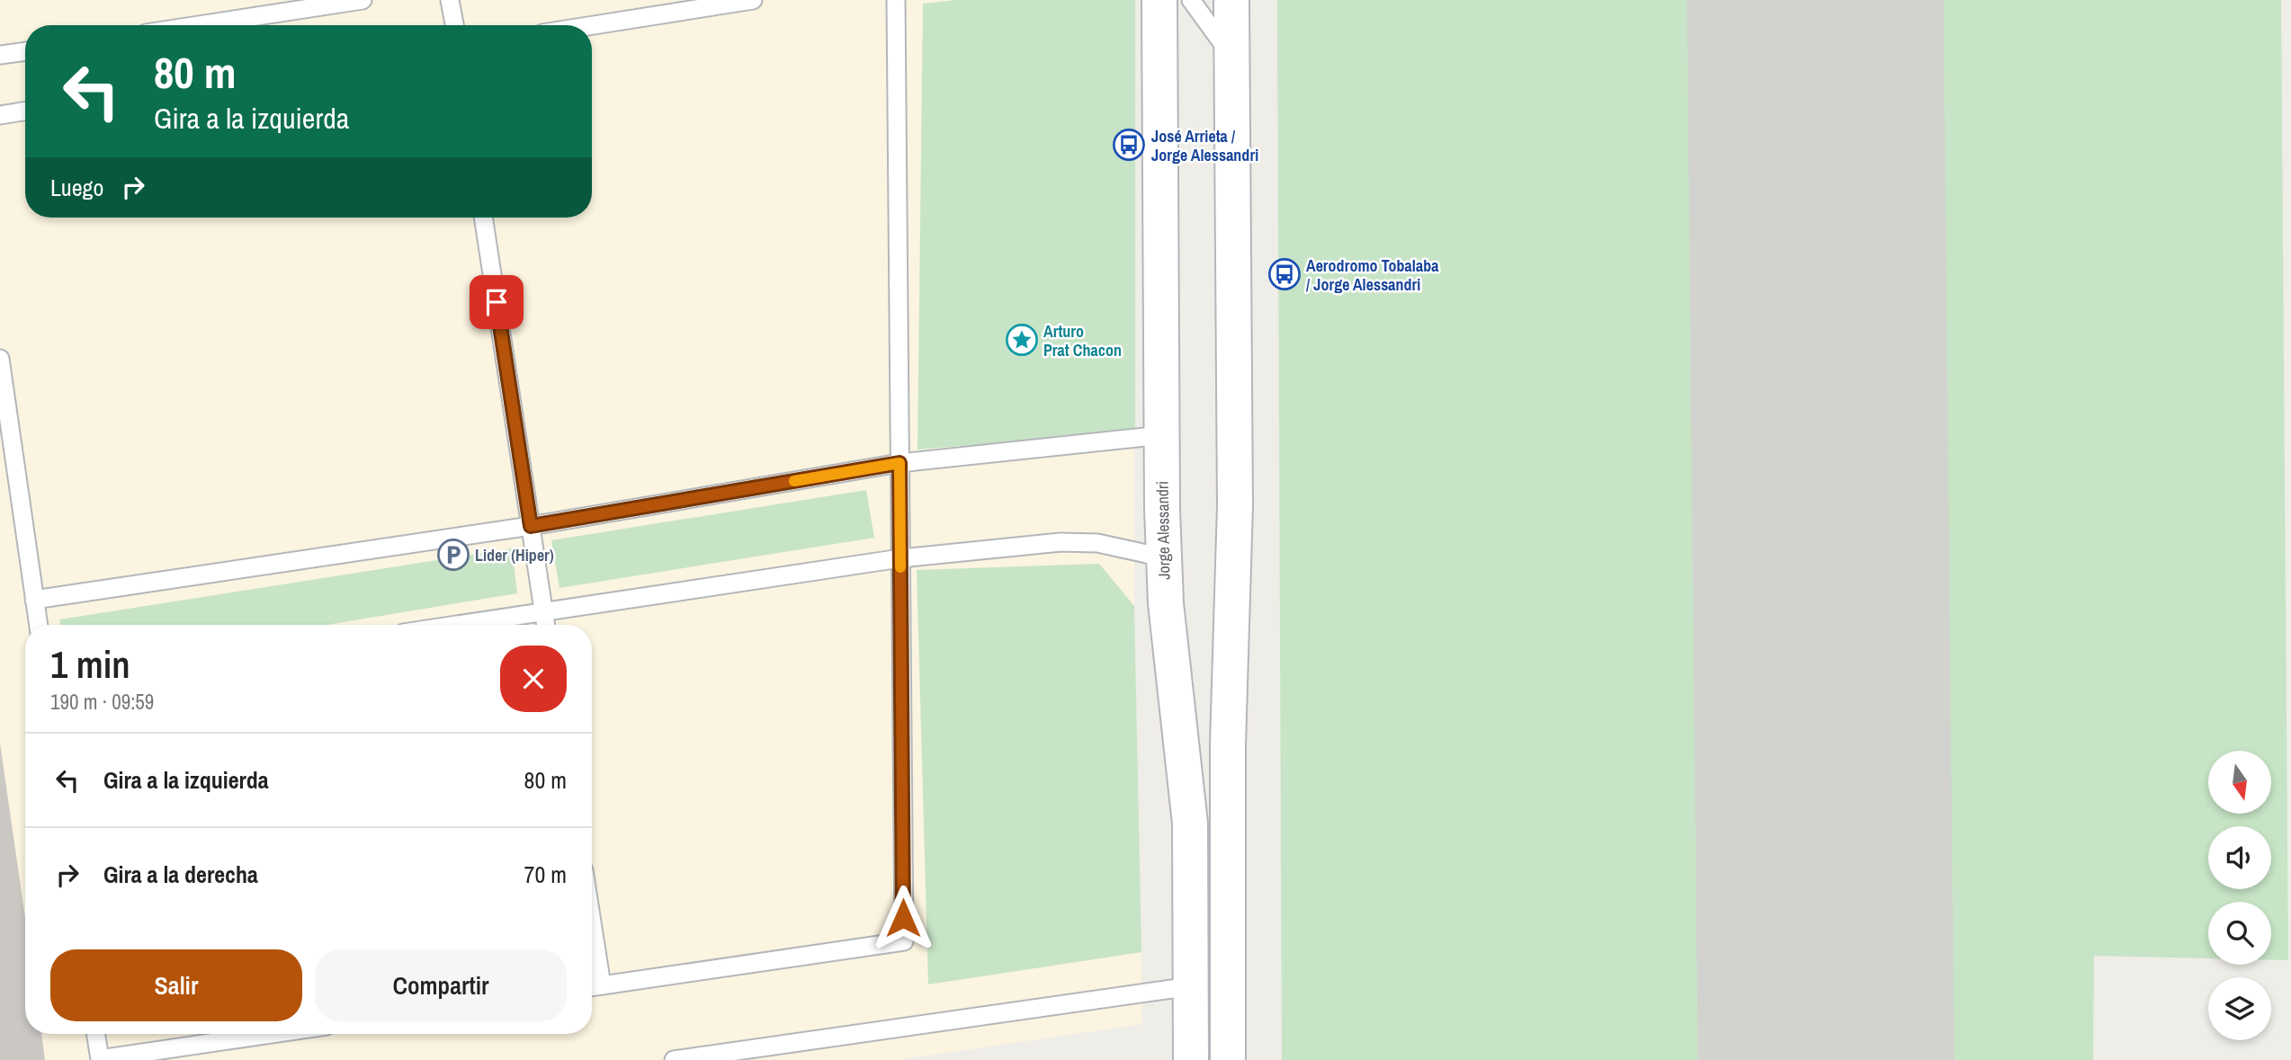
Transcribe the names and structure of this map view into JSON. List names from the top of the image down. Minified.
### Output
{"streets":{"main road":["Jorge Alessandri"]},"places":{"bus stop":["José Arrieta / Jorge Alessandri","Aerodromo Tobalaba / Jorge Alessandri"],"place":["Arturo Prat Chacon"],"parking":["Lider (Hiper)"]},"north":"bottom","page":{"turn":["80 m","Gira a la izquierda"],"then":"Luego","heading":["1 min","190 m · 09:59"],"list":[{"name":"Gira a la izquierda","value":"80 m"},{"name":"Gira a la derecha","value":"70 m"}],"buttons":["Salir","Compartir"]}}
